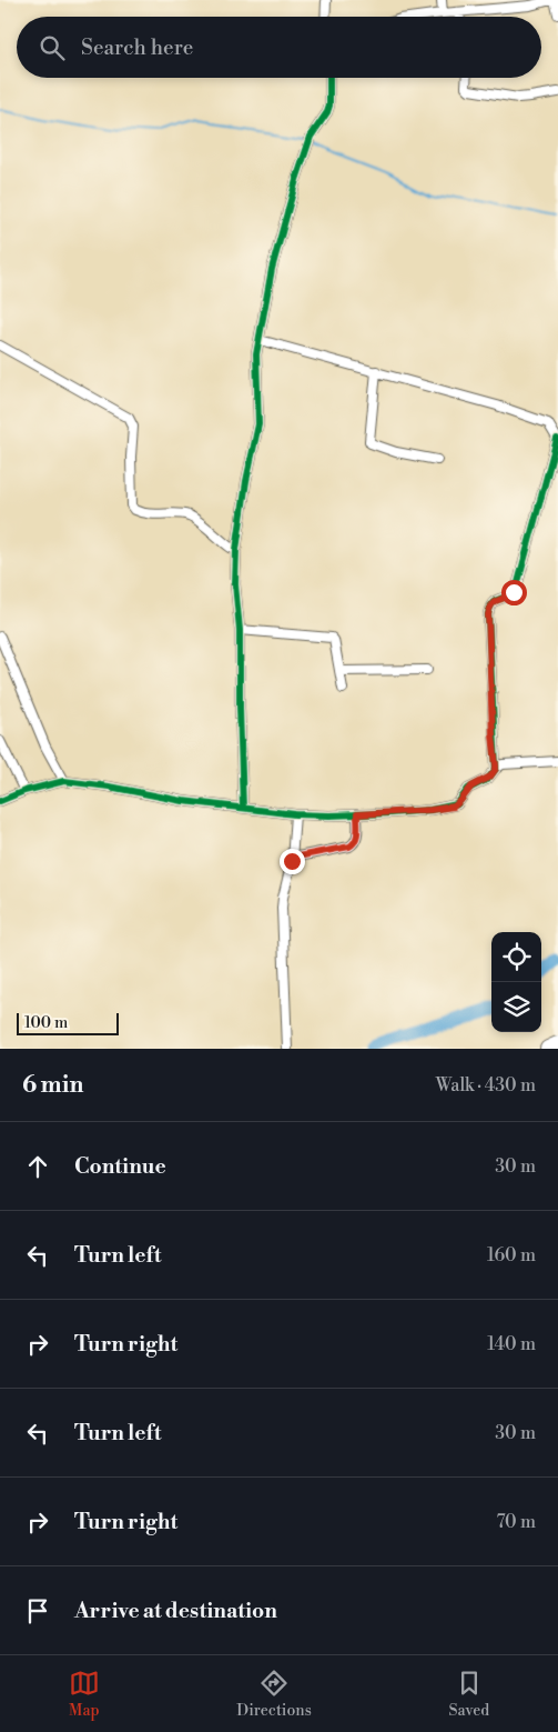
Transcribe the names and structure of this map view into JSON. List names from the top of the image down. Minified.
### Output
{"scale_bar":"100 m","page":{"search":"Search here","scale":"100 m","heading":["6 min","Walk · 430 m"],"list":[["Continue","30 m"],["Turn left","160 m"],["Turn right","140 m"],["Turn left","30 m"],["Turn right","70 m"],"Arrive at destination"],"nav":["Map","Directions","Saved"]}}
